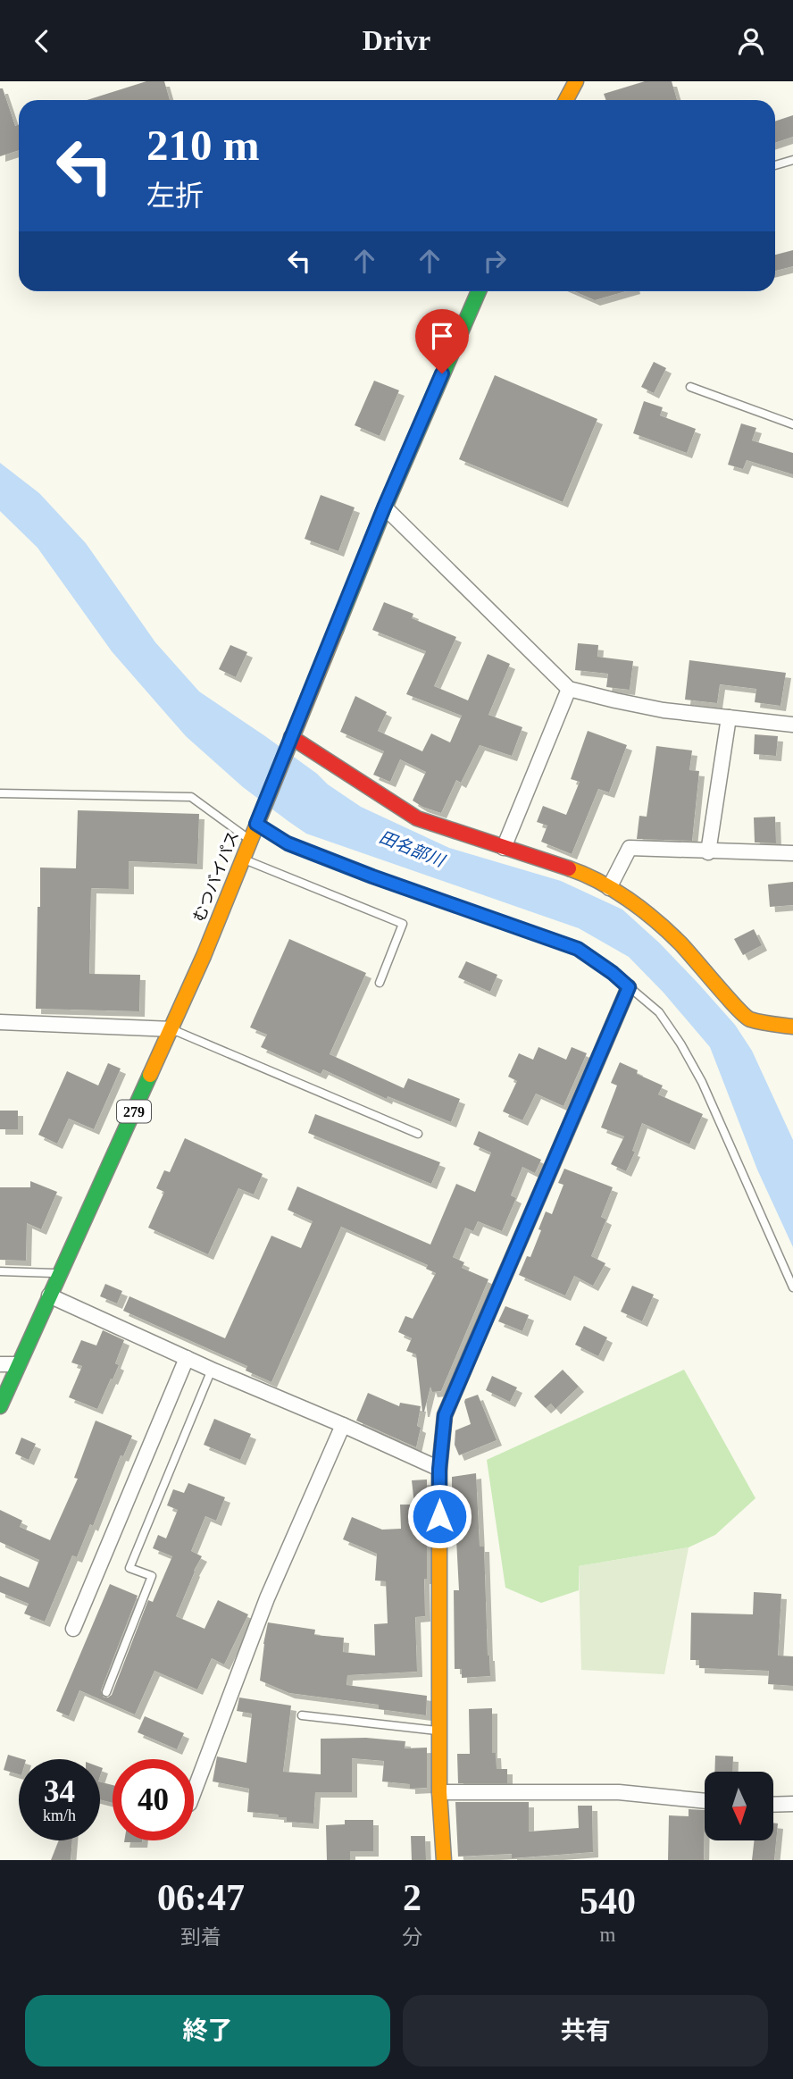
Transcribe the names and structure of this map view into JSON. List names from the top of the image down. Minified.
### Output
{"streets":{"main road":["むつバイパス","279"]},"water":["田名部川"],"north":"bottom","page":{"header":"Drivr","turn":["210 m","左折"],"speed":"34 km/h","limit":"40","eta":["06:47","到着","2","分","540","m"],"buttons":["終了","共有"]}}
